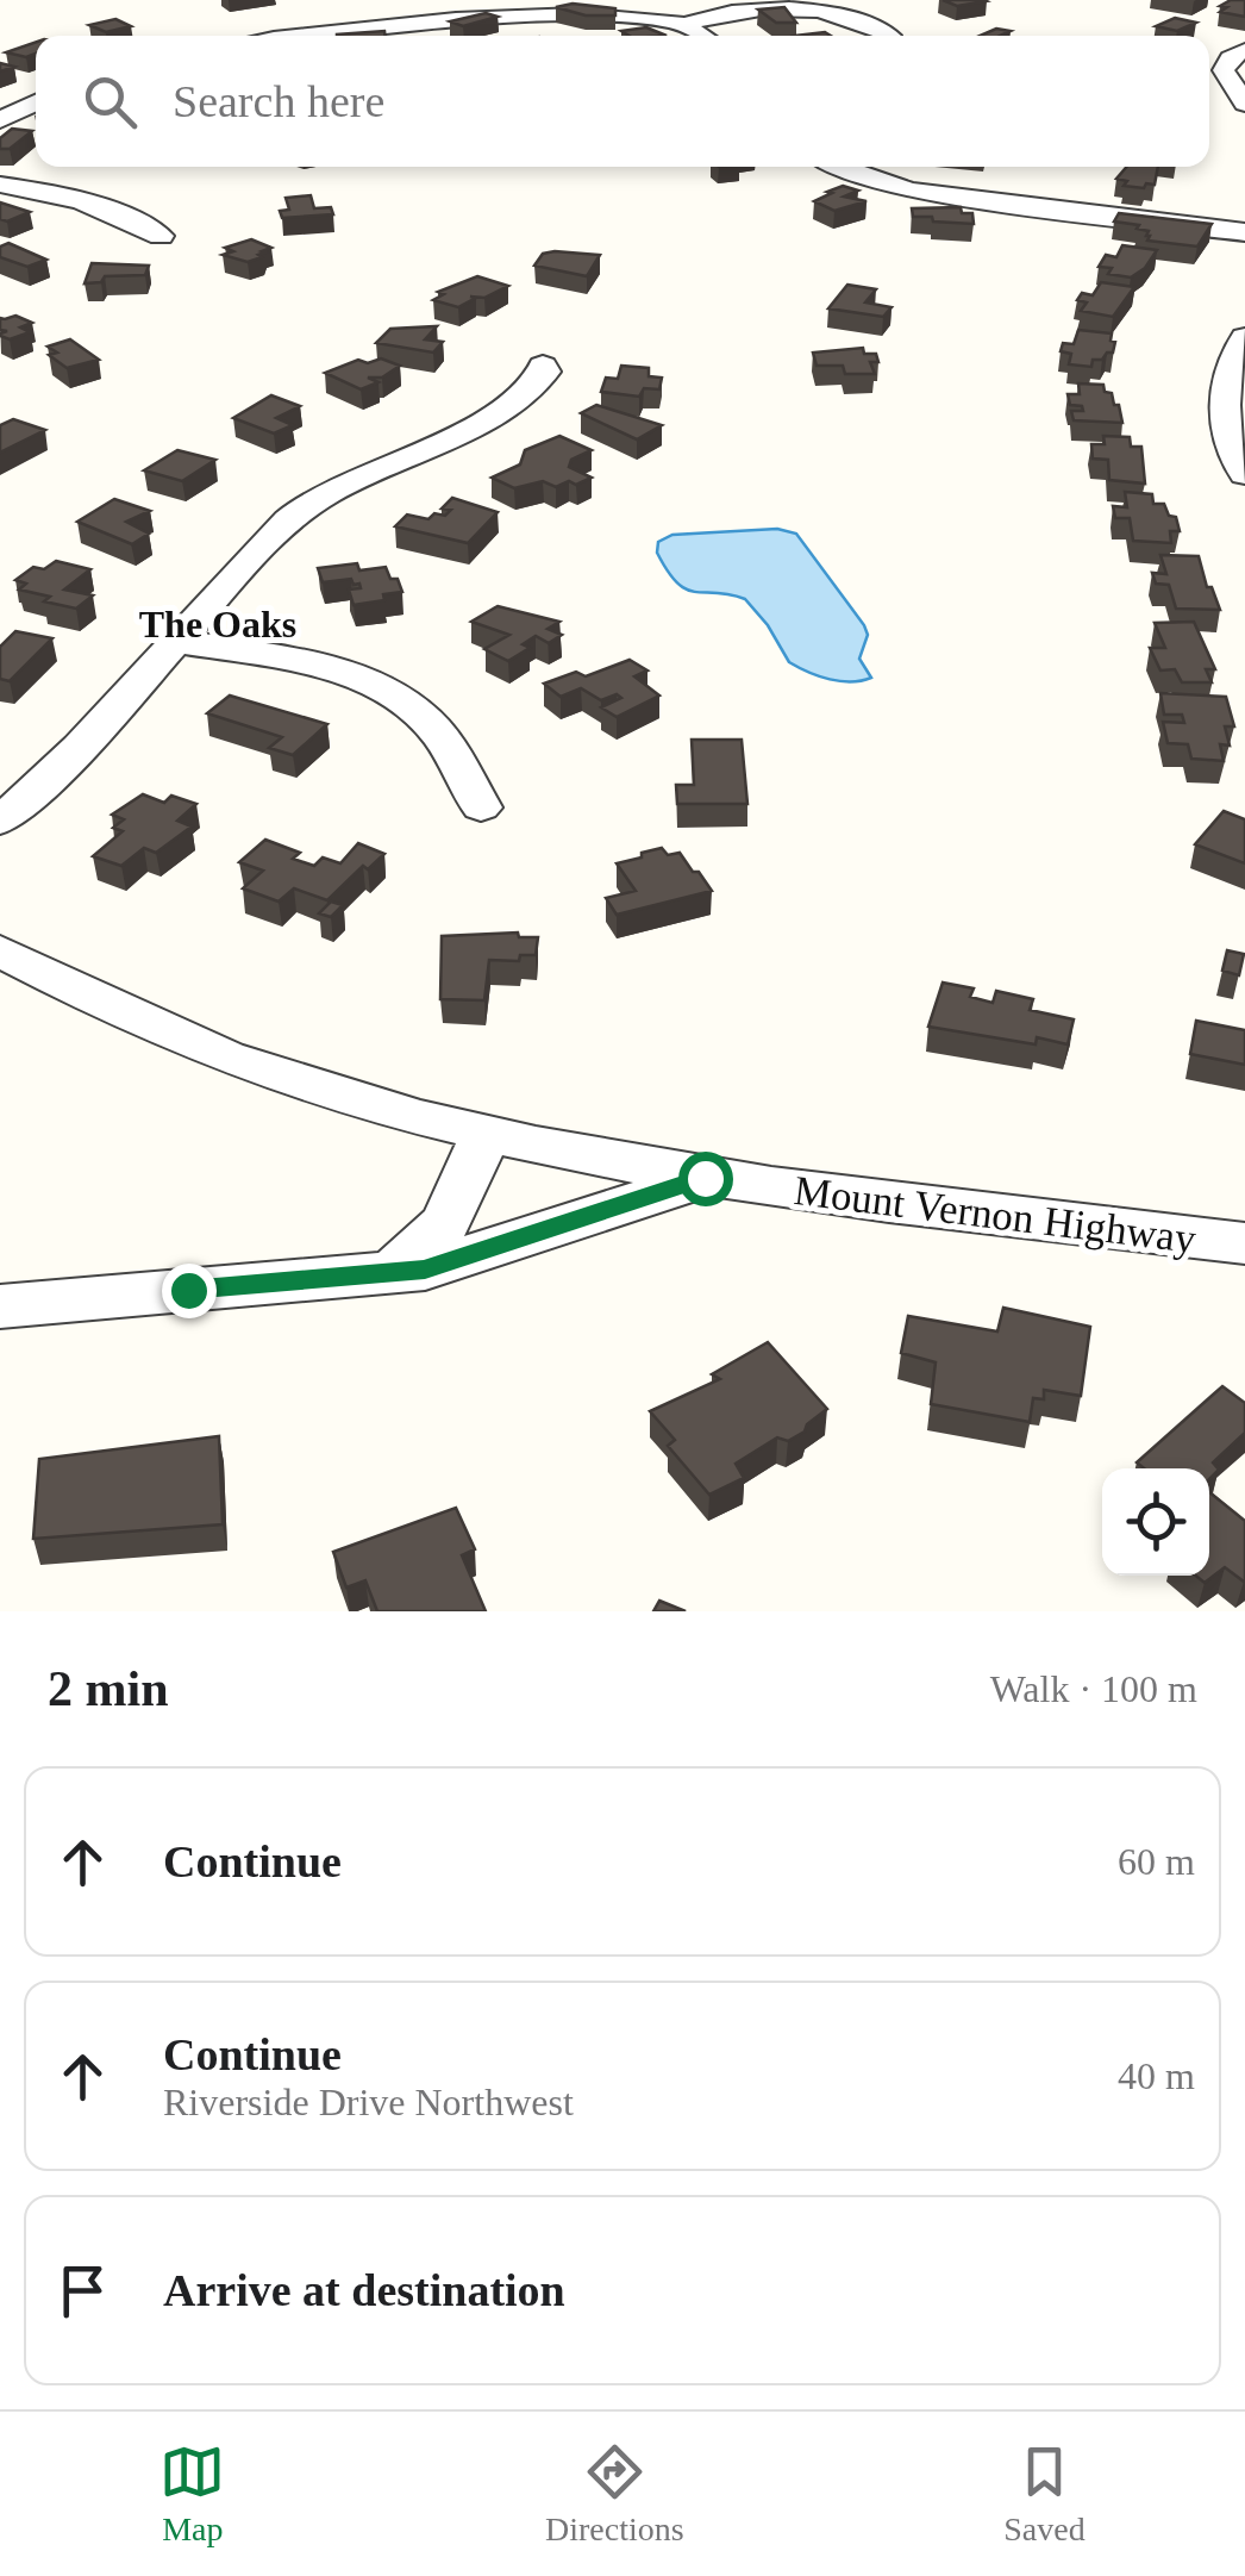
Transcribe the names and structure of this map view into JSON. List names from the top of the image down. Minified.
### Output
{"streets":{"street":["Mount Vernon Highway"]},"districts":["The Oaks"],"page":{"search":"Search here","heading":["2 min","Walk · 100 m"],"list":[["Continue","60 m"],["Continue","Riverside Drive Northwest","40 m"],"Arrive at destination"],"nav":["Map","Directions","Saved"]}}
